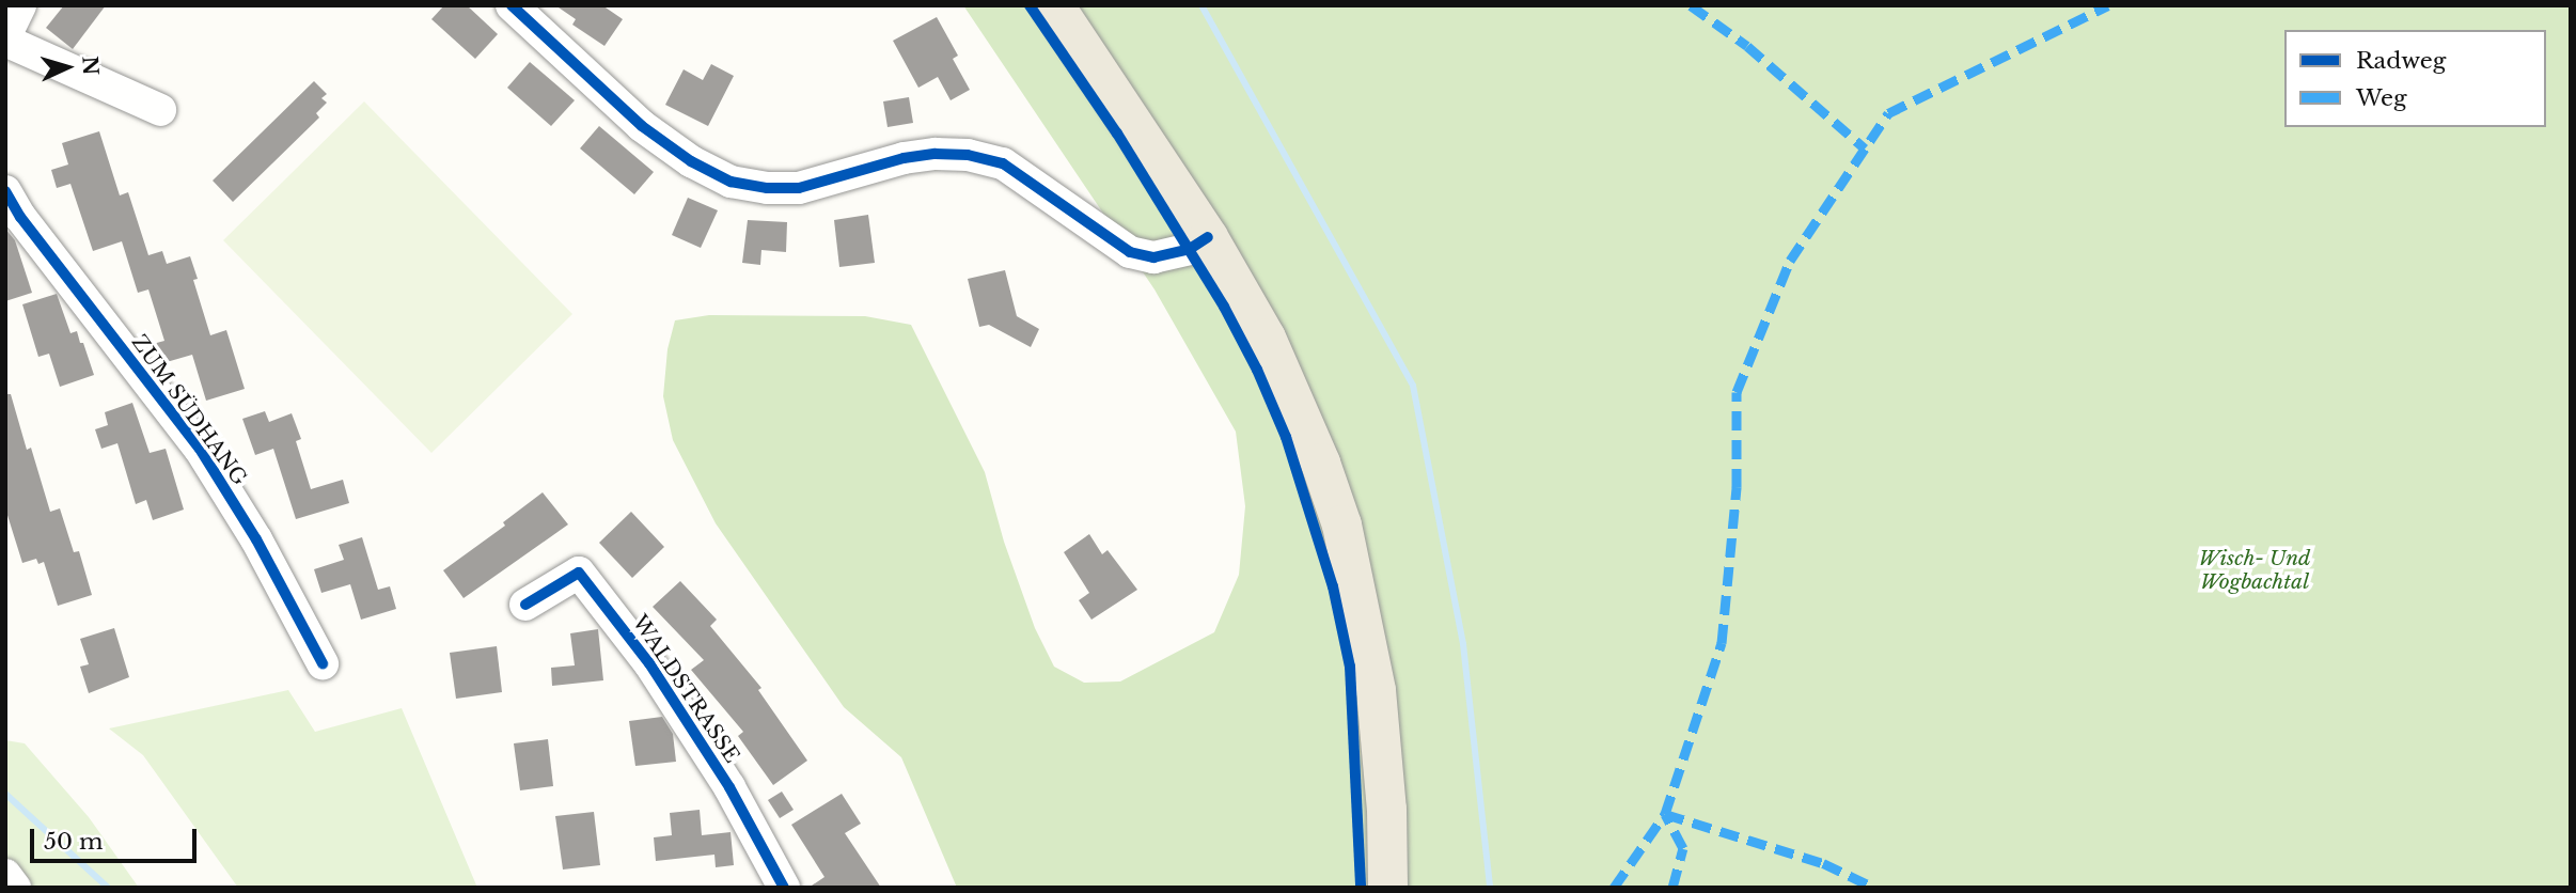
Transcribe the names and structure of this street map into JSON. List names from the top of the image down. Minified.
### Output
{"streets":{"street":["ZUM SÜDHANG","WALDSTRASSE"]},"parks":["Wisch- Und Wogbachtal"],"legend":["Radweg","Weg"],"scale_bar":"50 m","north":"right"}
